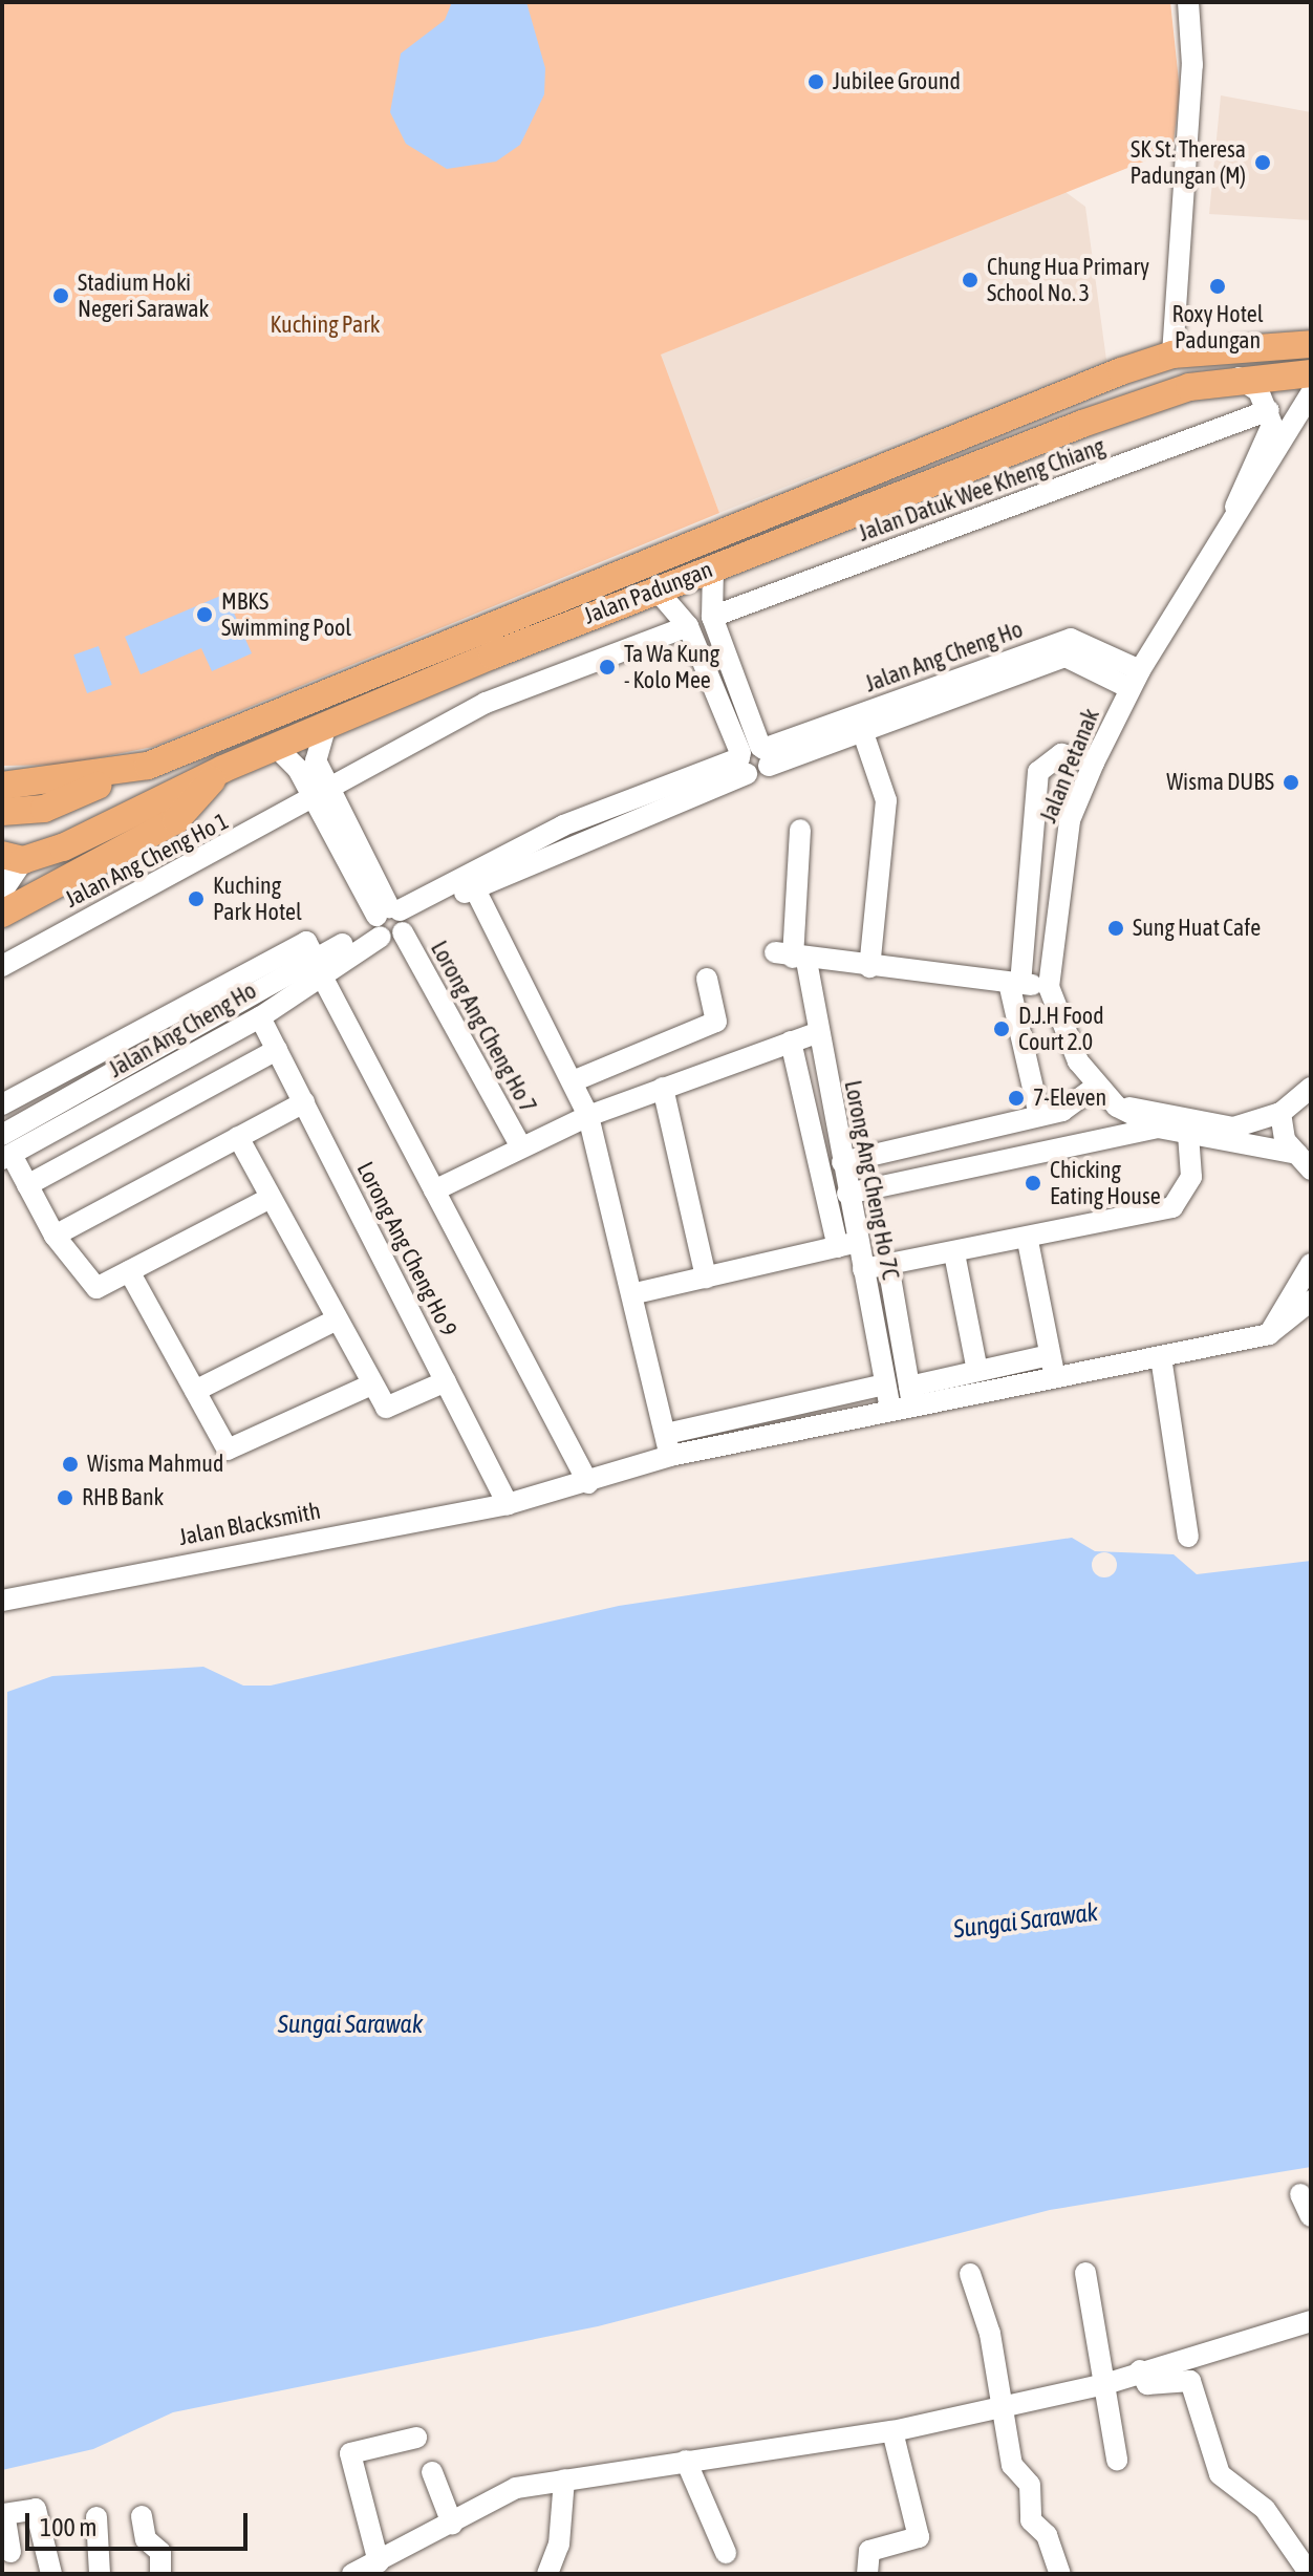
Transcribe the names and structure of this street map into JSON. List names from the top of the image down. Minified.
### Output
{"streets":{"main road":["Jalan Padungan"],"street":["Jalan Datuk Wee Kheng Chiang","Jalan Ang Cheng Ho","Jalan Petanak","Jalan Ang Cheng Ho 1","Lorong Ang Cheng Ho 7","Lorong Ang Cheng Ho 7C","Lorong Ang Cheng Ho 9","Jalan Blacksmith"]},"crossings":[["Jalan Datuk Wee Kheng Chiang","Jalan Petanak"],["Jalan Padungan","Lorong Ang Cheng Ho 7"],["Jalan Ang Cheng Ho","Jalan Petanak"],["Jalan Ang Cheng Ho","Lorong Ang Cheng Ho 7"],["Jalan Ang Cheng Ho","Lorong Ang Cheng Ho 9"],["Jalan Ang Cheng Ho 1","Lorong Ang Cheng Ho 7"],["Lorong Ang Cheng Ho 7C","Jalan Blacksmith"],["Lorong Ang Cheng Ho 9","Jalan Blacksmith"]],"water":["Sungai Sarawak"],"parks":["Kuching Park"],"places":["Jubilee Ground","SK St. Theresa Padungan (M)","Chung Hua Primary School No. 3","Roxy Hotel Padungan","Stadium Hoki Negeri Sarawak","MBKS Swimming Pool","Ta Wa Kung - Kolo Mee","Wisma DUBS","Kuching Park Hotel","Sung Huat Cafe","D.J.H Food Court 2.0","7-Eleven","Chicking Eating House","Wisma Mahmud","RHB Bank"],"scale_bar":"100 m"}
